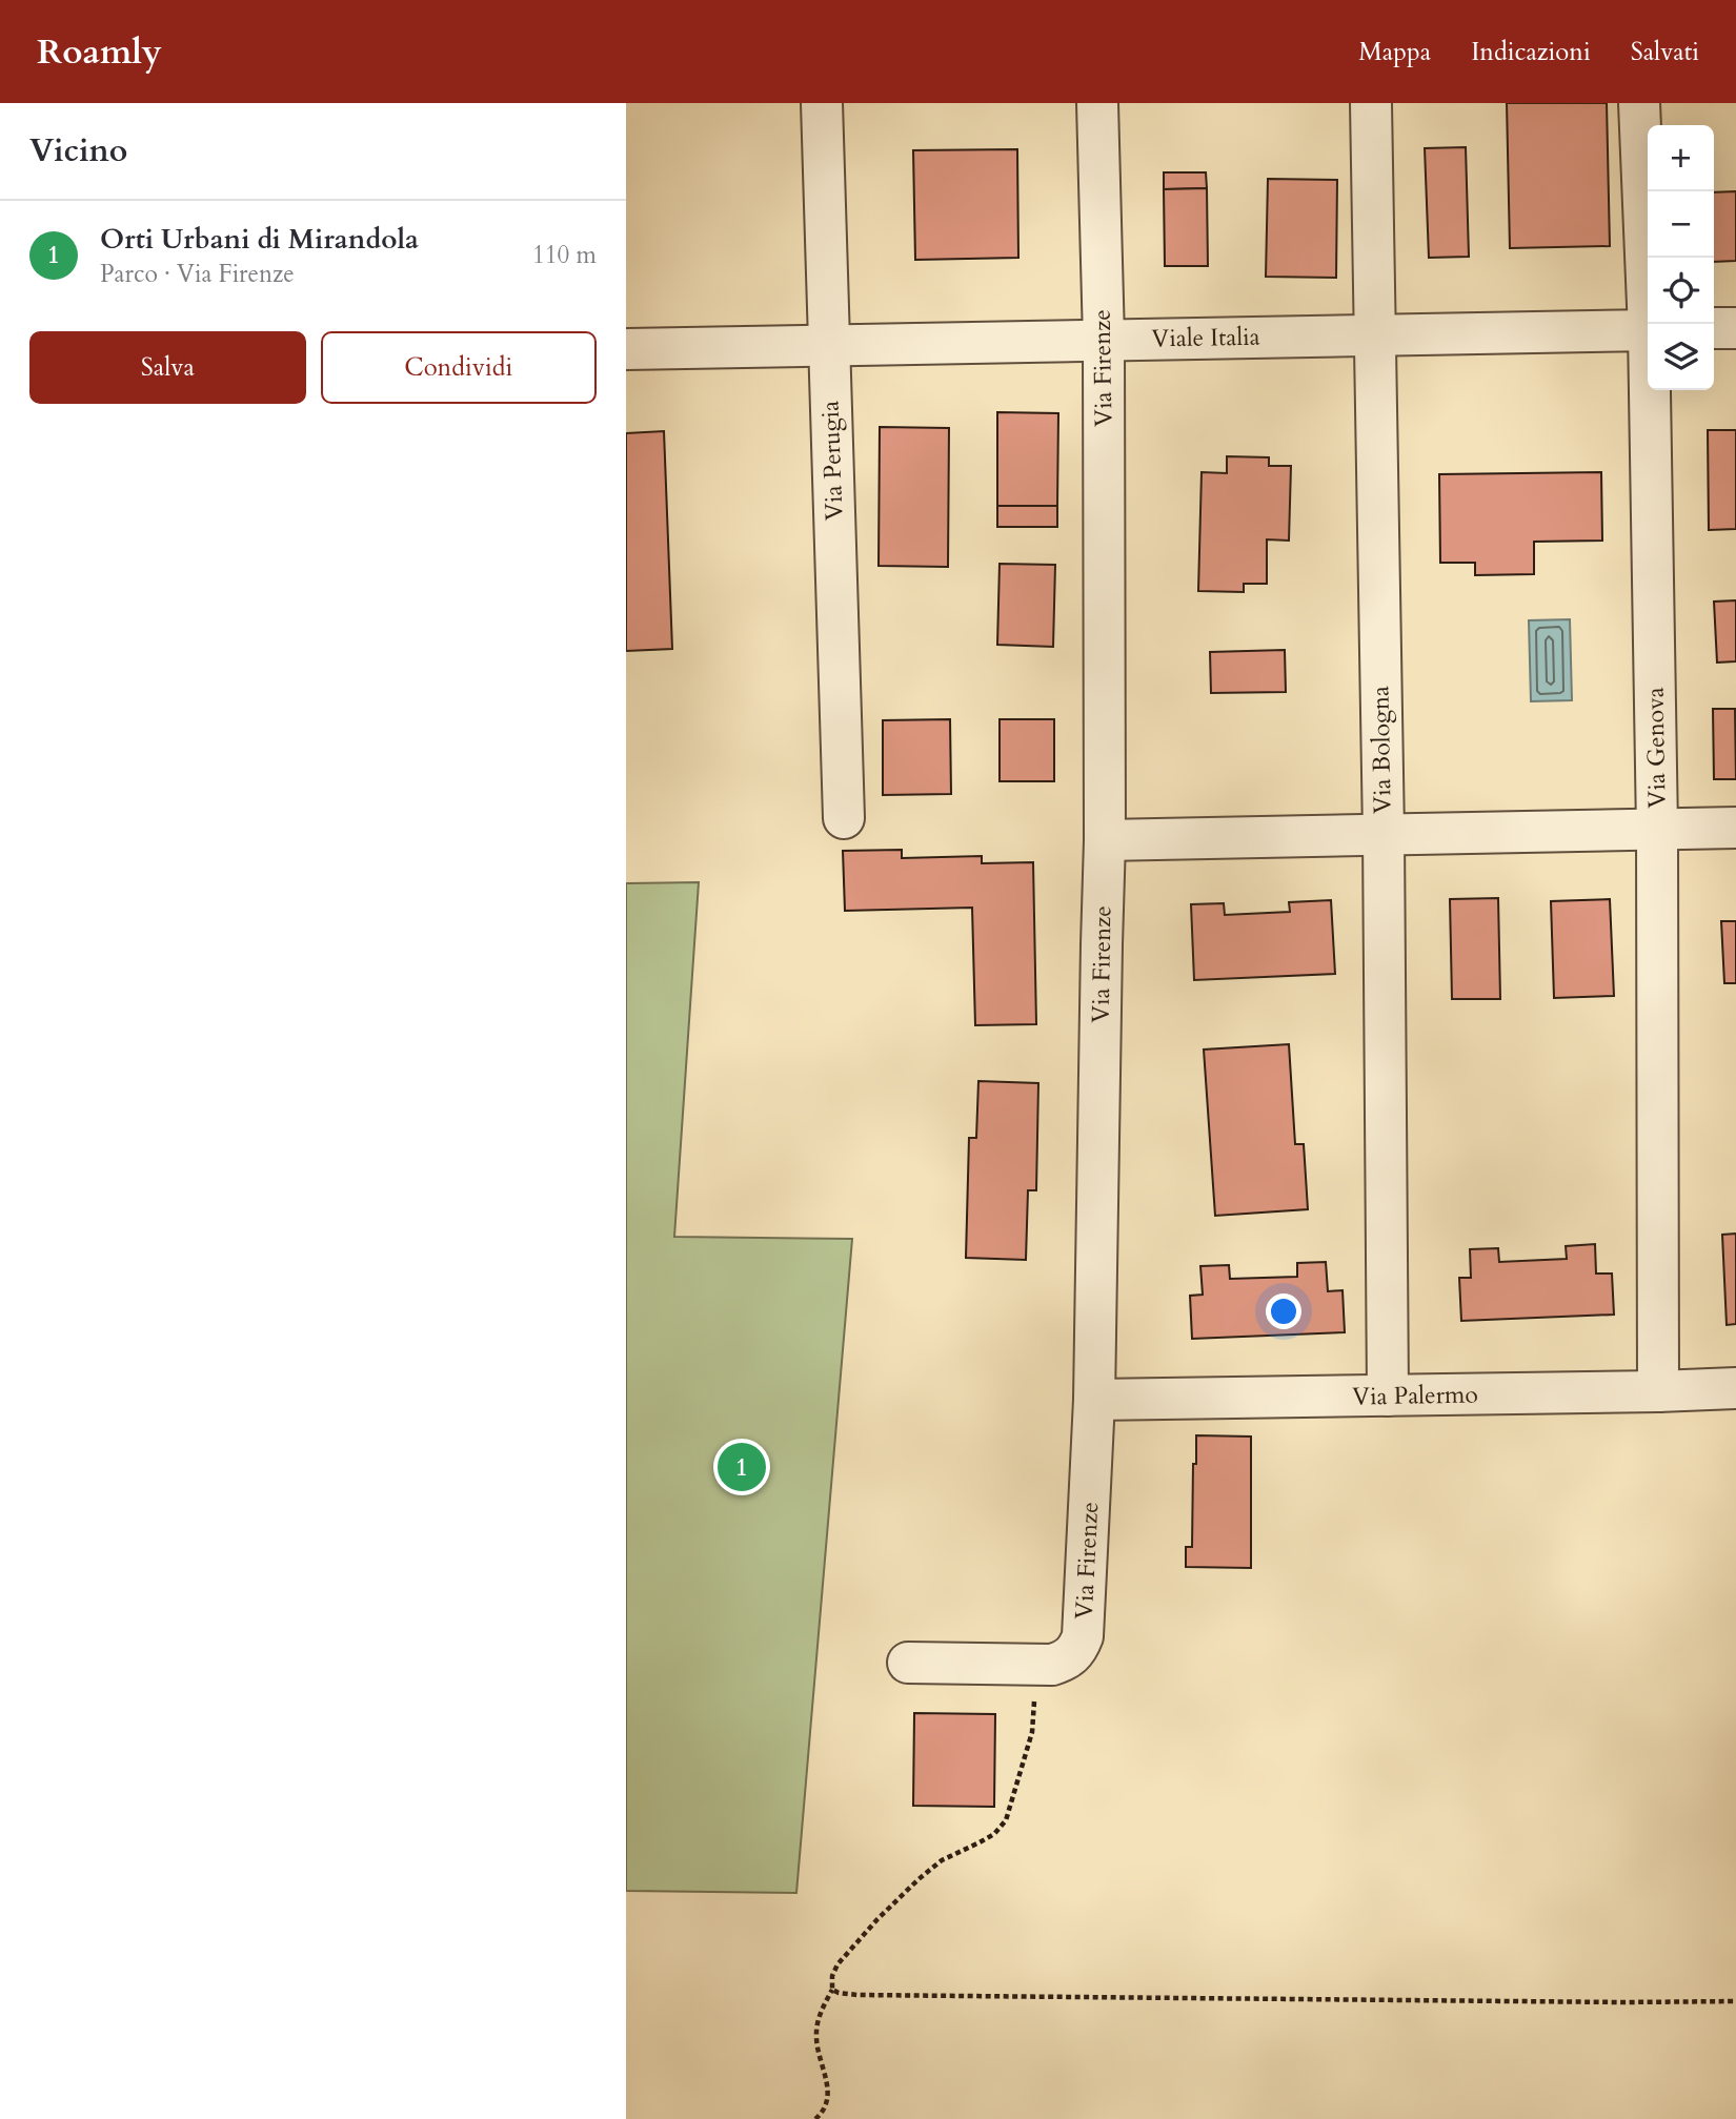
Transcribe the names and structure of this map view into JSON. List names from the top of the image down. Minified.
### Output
{"streets":{"street":["Viale Italia","Via Firenze","Via Perugia","Via Genova","Via Bologna","Via Palermo"]},"crossings":[["Viale Italia","Via Firenze"],["Viale Italia","Via Perugia"],["Viale Italia","Via Bologna"],["Via Firenze","Via Palermo"],["Via Genova","Via Palermo"],["Via Bologna","Via Palermo"]],"page":{"header":"Roamly","nav":["Mappa","Indicazioni","Salvati"],"heading":"Vicino","map_buttons":["+","−"],"list":[{"mark":"1","name":"Orti Urbani di Mirandola","note":"Parco · Via Firenze","value":"110 m"}],"buttons":["Salva","Condividi"],"pins":"1"}}
